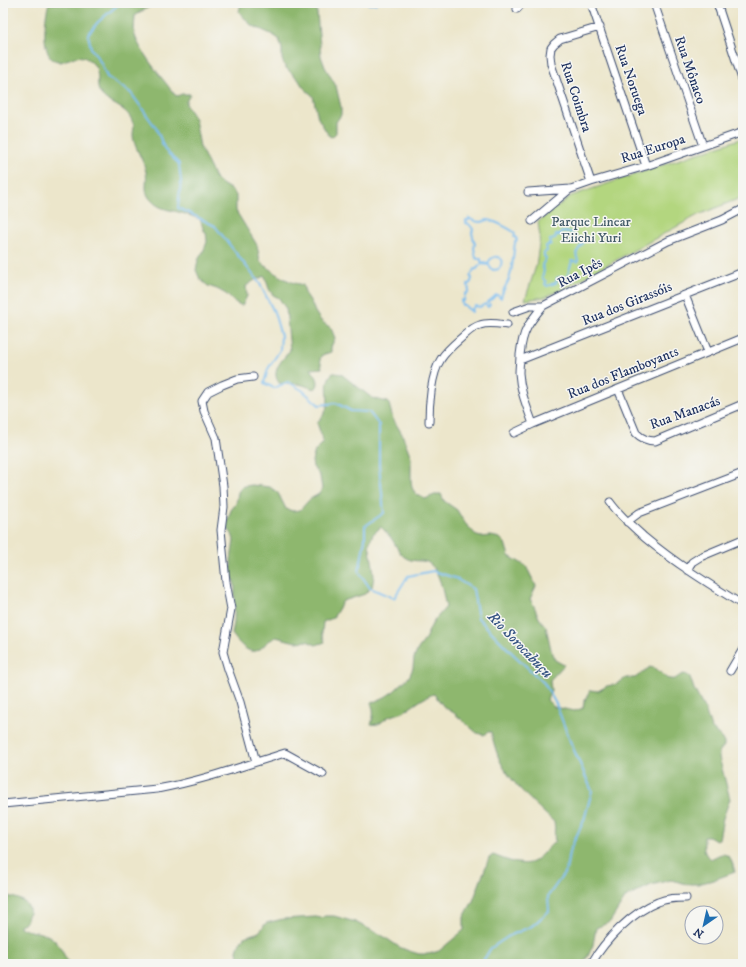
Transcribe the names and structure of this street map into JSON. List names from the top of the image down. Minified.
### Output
{"streets":{"street":["Rua Mônaco","Rua Noruega","Rua Coimbra","Rua Europa","Rua Ipês","Rua dos Girassóis","Rua dos Flamboyants","Rua Manacás"]},"crossings":[["Rua Mônaco","Rua Europa"],["Rua Noruega","Rua Coimbra"],["Rua Noruega","Rua Europa"],["Rua Coimbra","Rua Europa"],["Rua Ipês","Rua dos Girassóis"],["Rua Ipês","Rua dos Flamboyants"],["Rua dos Flamboyants","Rua Manacás"]],"water":["Rio Sorocabuçu"],"parks":["Parque Linear Eiichi Yuri"],"north":"bottom left"}
